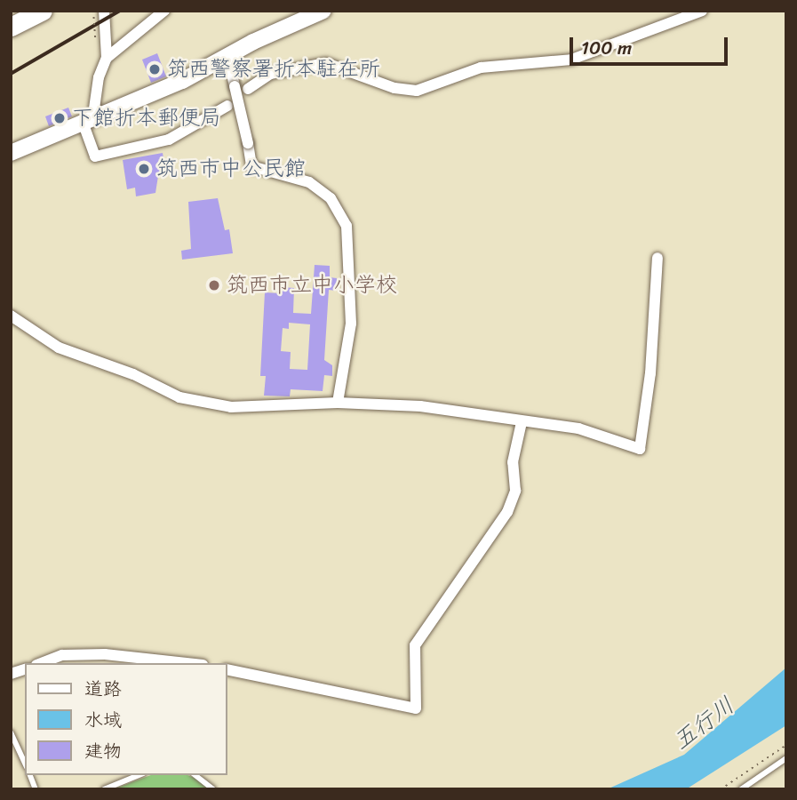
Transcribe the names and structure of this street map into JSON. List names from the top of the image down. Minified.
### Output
{"water":["五行川"],"places":["筑西警察署折本駐在所","下館折本郵便局","筑西市中公民館","筑西市立中小学校"],"legend":["道路","水域","建物"],"scale_bar":"100 m"}
